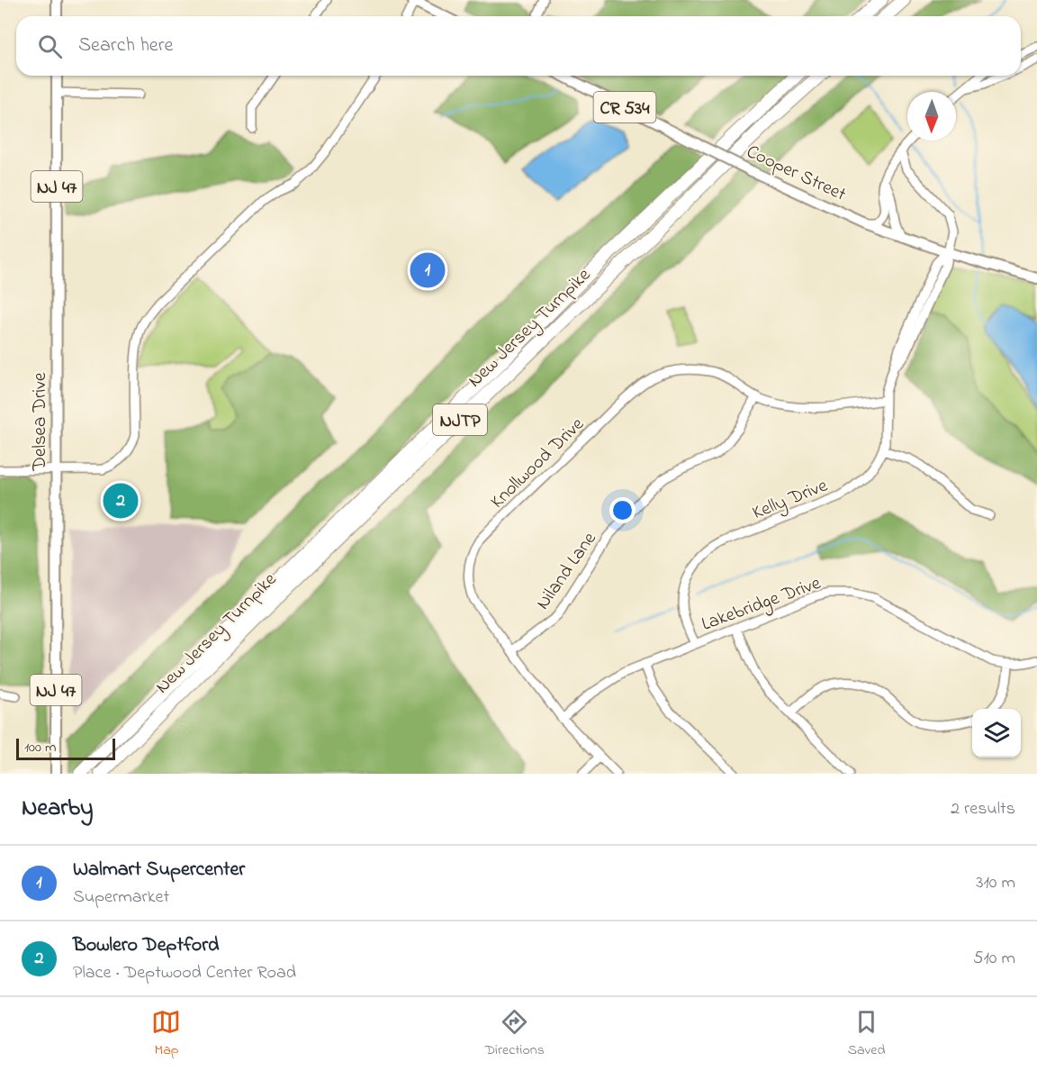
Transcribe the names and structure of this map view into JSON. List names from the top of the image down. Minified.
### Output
{"streets":{"highway":["New Jersey Turnpike","NJTP"],"main road":["CR 534","Cooper Street","NJ 47","Delsea Drive"],"street":["Knollwood Drive","Kelly Drive","Niland Lane","Lakebridge Drive"]},"crossings":[["Cooper Street","Kelly Drive"],["Knollwood Drive","Kelly Drive"],["Knollwood Drive","Niland Lane"],["Knollwood Drive","Lakebridge Drive"],["Kelly Drive","Lakebridge Drive"]],"scale_bar":"100 m","north":"bottom","page":{"search":"Search here","pins":["1","2"],"scale":"100 m","heading":["Nearby","2 results"],"list":[{"mark":"1","name":"Walmart Supercenter","note":"Supermarket","value":"310 m"},{"mark":"2","name":"Bowlero Deptford","note":"Place · Deptwood Center Road","value":"510 m"}],"nav":["Map","Directions","Saved"]}}
